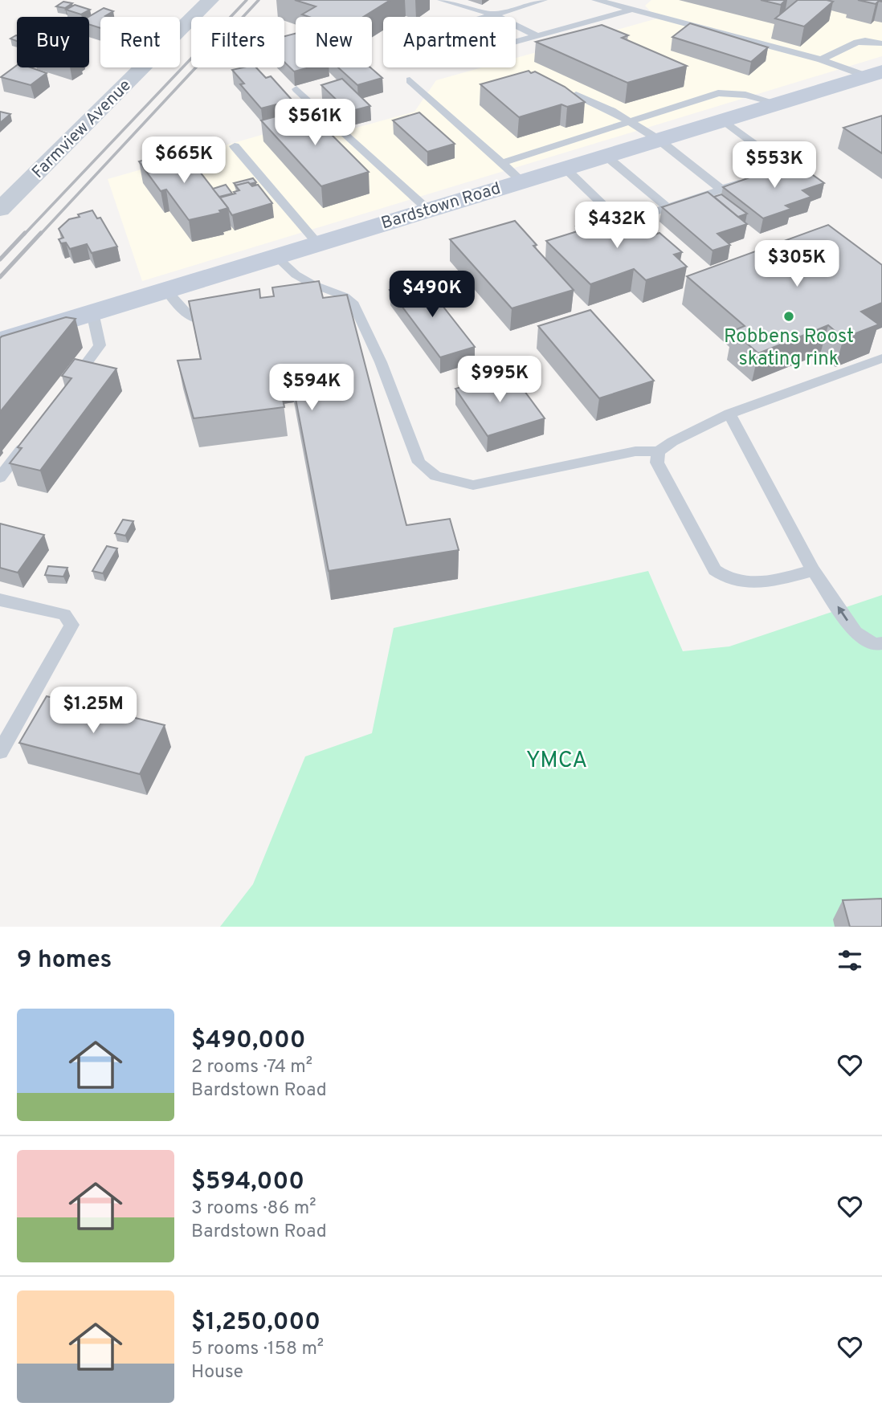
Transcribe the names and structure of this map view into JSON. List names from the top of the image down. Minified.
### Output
{"streets":{"main road":["Bardstown Road"],"street":["Farmview Avenue"]},"parks":["YMCA"],"places":["Robbens Roost skating rink"],"page":{"chip":["Buy","Rent","Filters","New","Apartment"],"price":["$561K","$665K","$553K","$432K","$305K","$490K","$995K","$594K","$1.25M"],"heading":"9 homes","list":[{"name":"$490,000","note":"2 rooms · 74 m² · Bardstown Road"},{"name":"$594,000","note":"3 rooms · 86 m² · Bardstown Road"},{"name":"$1,250,000","note":"5 rooms · 158 m² · House"}]}}
